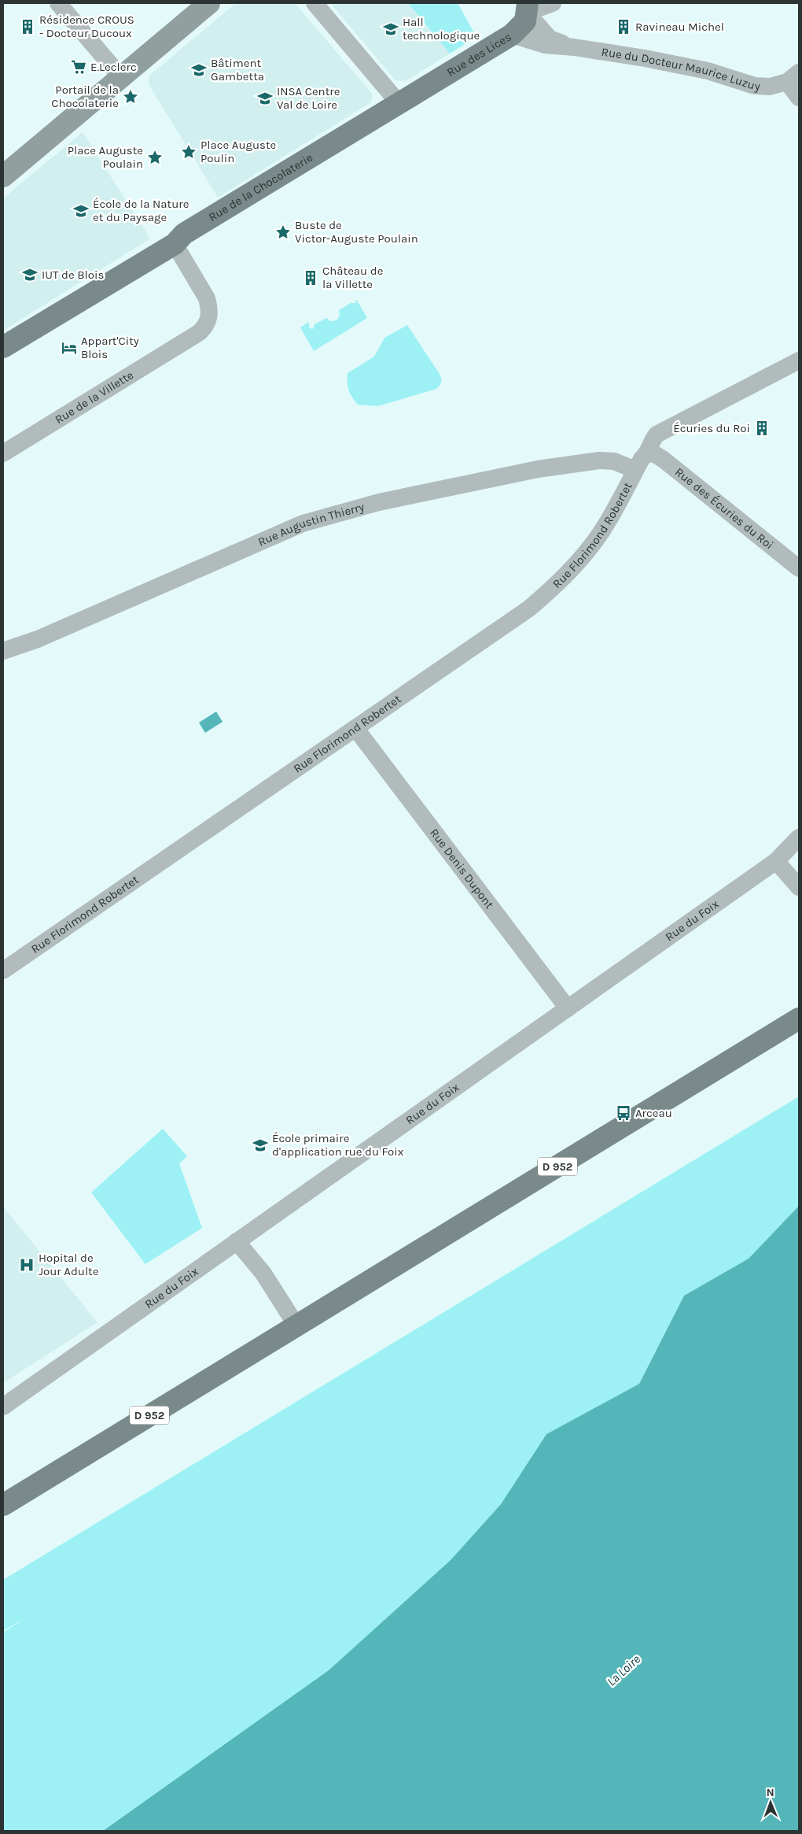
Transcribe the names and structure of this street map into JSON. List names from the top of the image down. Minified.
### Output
{"streets":{"main road":["Rue des Lices","Rue de la Chocolaterie","D 952"],"street":["Rue du Docteur Maurice Luzuy","Rue de la Villette","Rue des Écuries du Roi","Rue Augustin Thierry","Rue Florimond Robertet","Rue Denis Dupont","Rue du Foix"]},"crossings":[["Rue des Lices","Rue du Docteur Maurice Luzuy"],["Rue des Lices","Rue de la Chocolaterie"],["Rue de la Chocolaterie","Rue de la Villette"],["Rue des Écuries du Roi","Rue Florimond Robertet"],["Rue Augustin Thierry","Rue Florimond Robertet"],["Rue Florimond Robertet","Rue Denis Dupont"],["Rue Denis Dupont","Rue du Foix"]],"water":["La Loire"],"places":{"building":["Résidence CROUS - Docteur Ducoux","Ravineau Michel","Château de la Villette","Écuries du Roi"],"school or university":["Hall technologique","Bâtiment Gambetta","INSA Centre Val de Loire","École de la Nature et du Paysage","IUT de Blois","École primaire d'application rue du Foix"],"supermarket":["E.Leclerc"],"place":["Portail de la Chocolaterie","Place Auguste Poulin","Place Auguste Poulain","Buste de Victor-Auguste Poulain"],"hotel":["Appart'City Blois"],"bus stop":["Arceau"],"hospital":["Hopital de Jour Adulte"]},"north":"top"}
